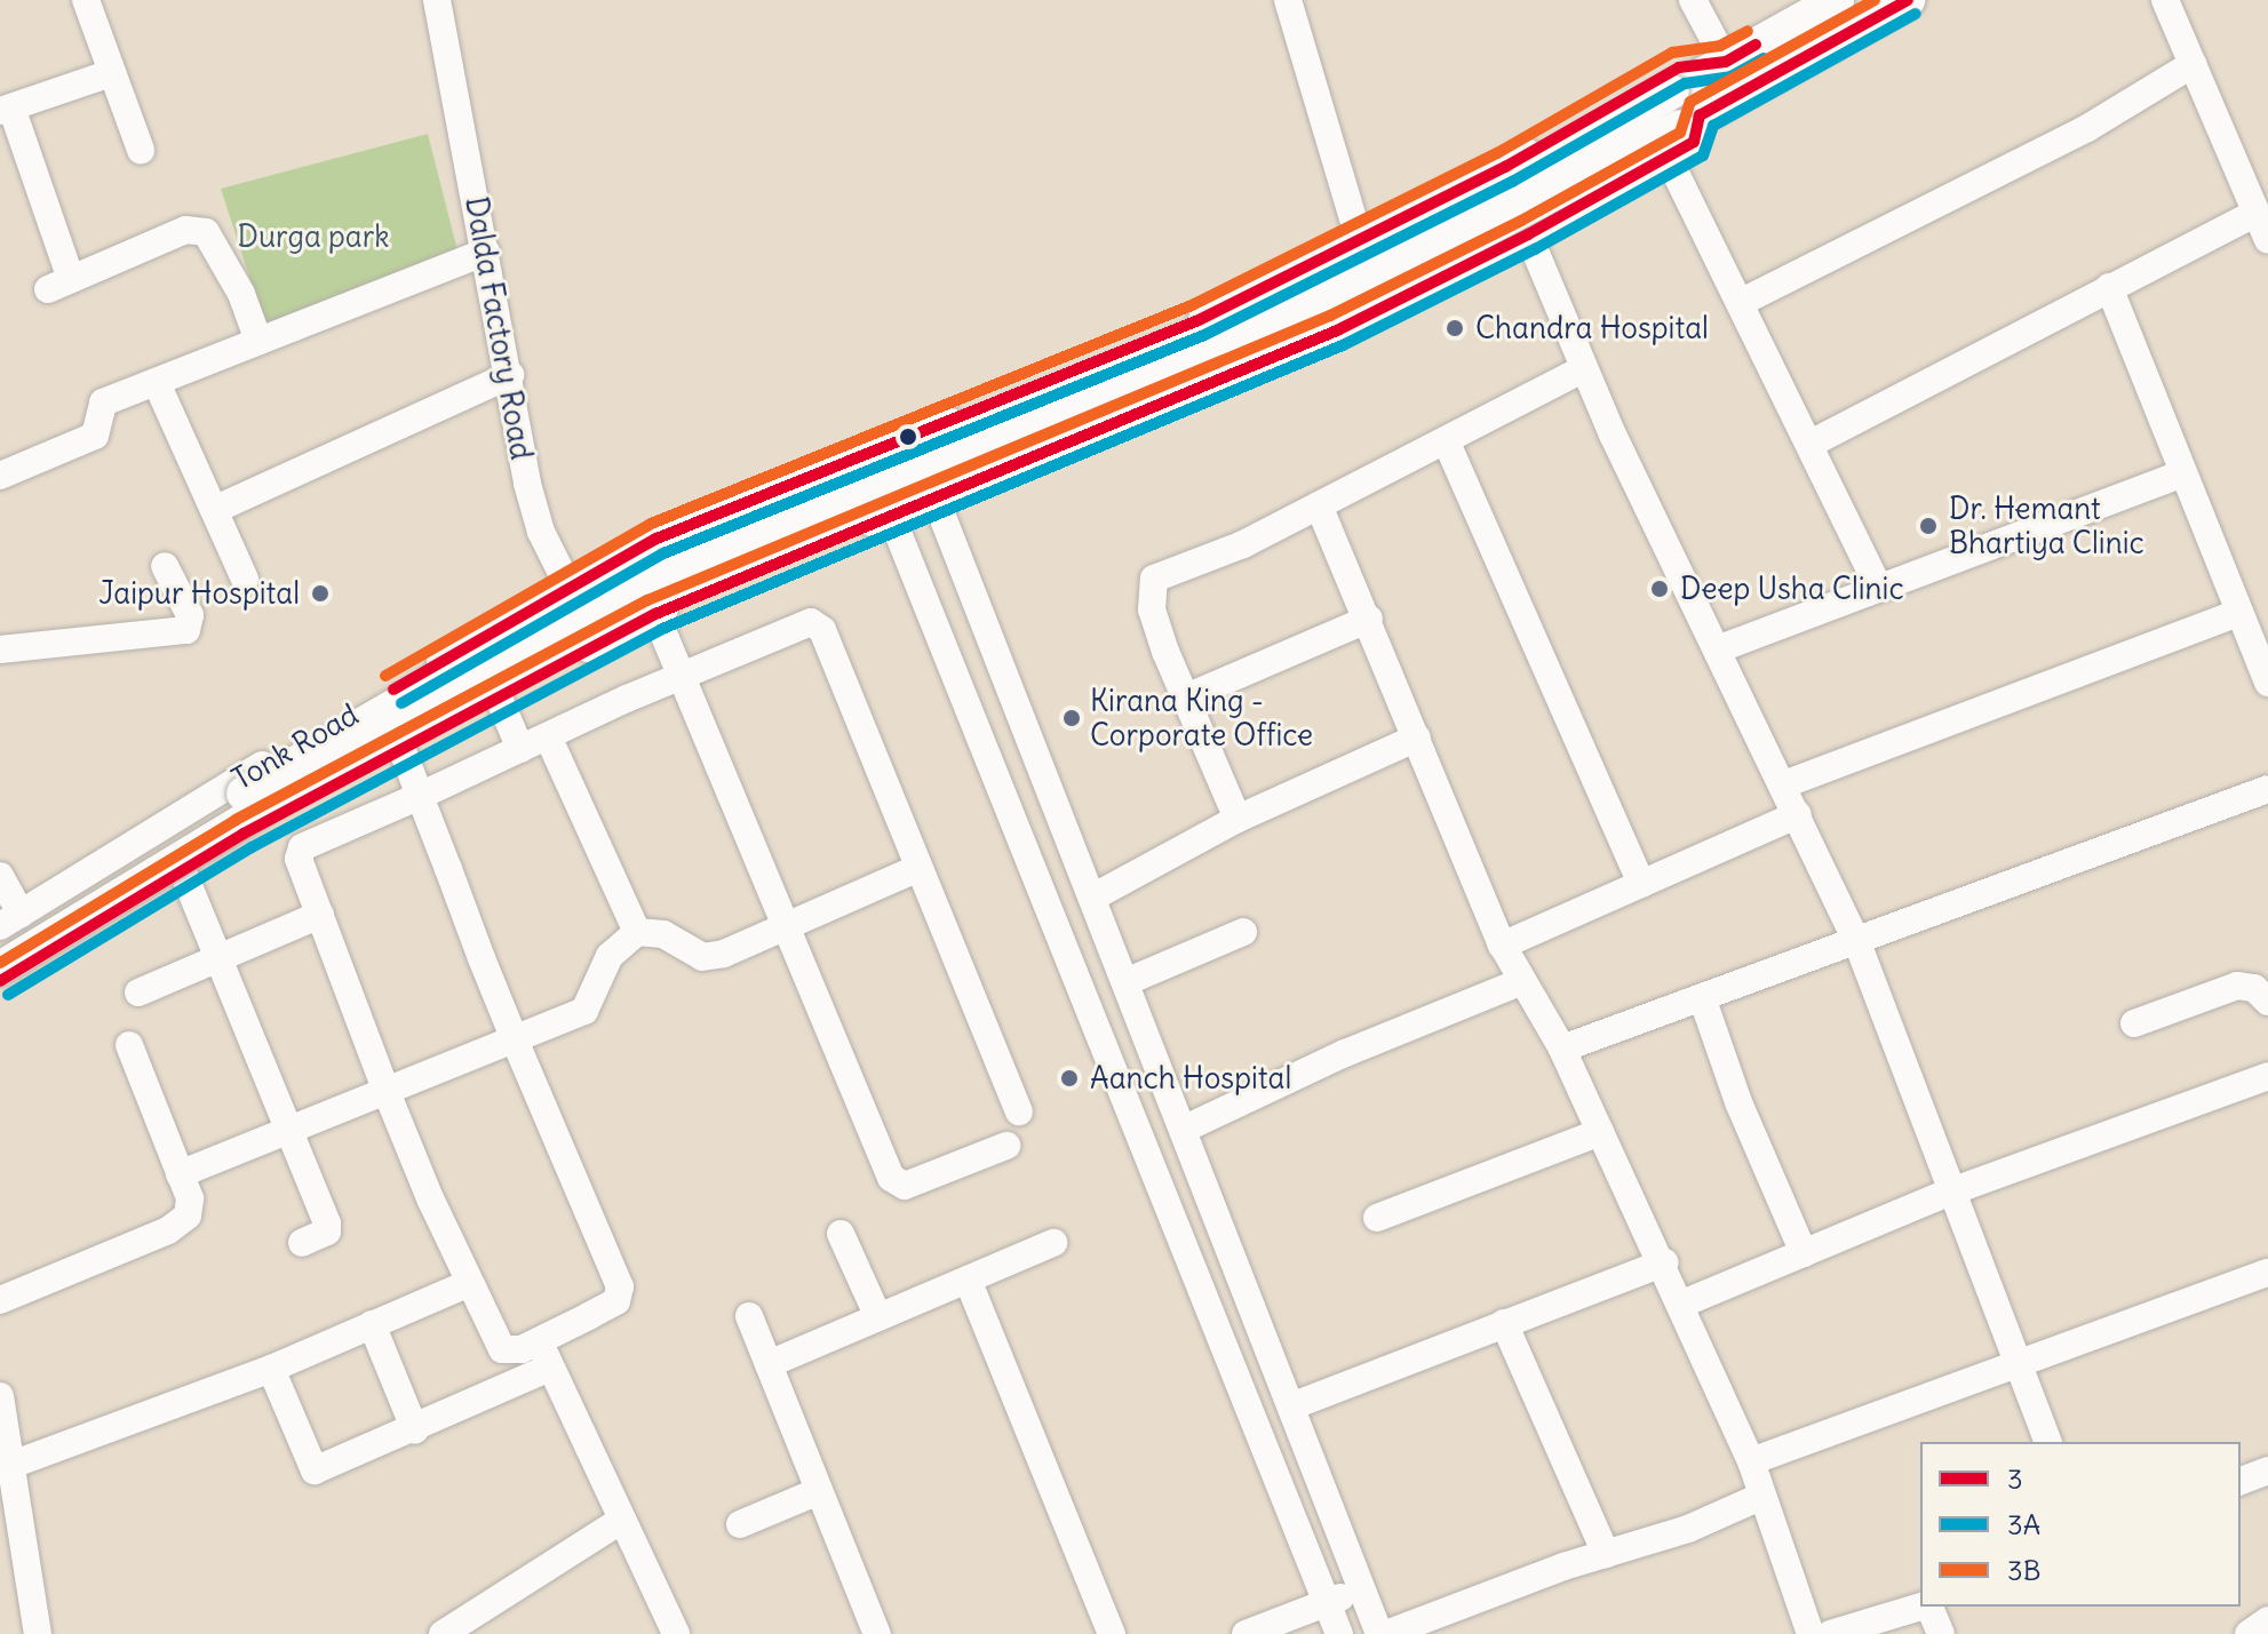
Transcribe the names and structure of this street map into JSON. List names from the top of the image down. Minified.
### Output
{"streets":{"main road":["Tonk Road"],"street":["Dalda Factory Road"]},"crossings":[["Dalda Factory Road","Tonk Road"]],"parks":["Durga park"],"places":["Chandra Hospital","Dr. Hemant Bhartiya Clinic","Deep Usha Clinic","Jaipur Hospital","Kirana King - Corporate Office","Aanch Hospital"],"lines":["transit line 3","transit line 3B","transit line 3A"],"legend":["3","3A","3B"]}
